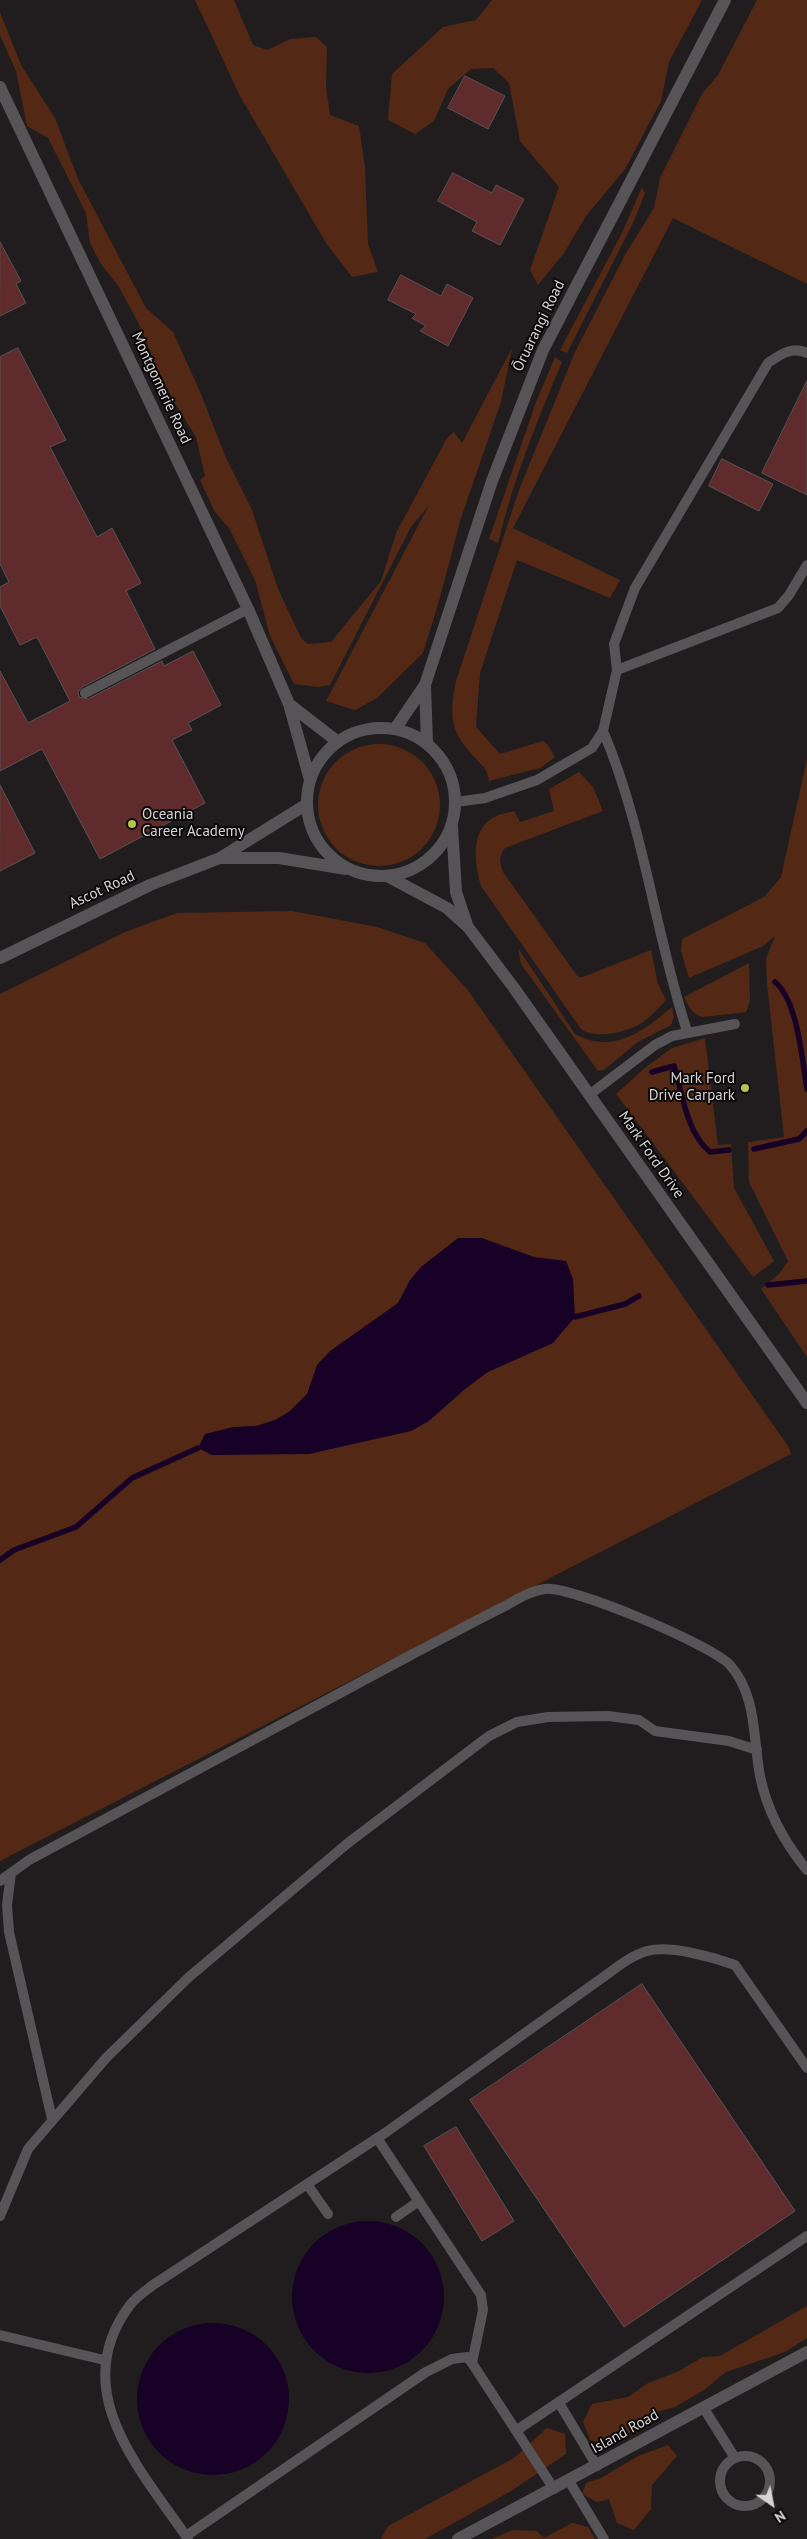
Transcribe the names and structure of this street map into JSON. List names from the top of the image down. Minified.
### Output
{"streets":{"street":["Ōruarangi Road","Montgomerie Road","Ascot Road","Mark Ford Drive","Island Road"]},"crossings":[["Ōruarangi Road","Montgomerie Road"],["Ōruarangi Road","Ascot Road"],["Ōruarangi Road","Mark Ford Drive"],["Montgomerie Road","Ascot Road"],["Montgomerie Road","Mark Ford Drive"],["Ascot Road","Mark Ford Drive"]],"places":["Oceania Career Academy","Mark Ford Drive Carpark"],"north":"bottom right"}
